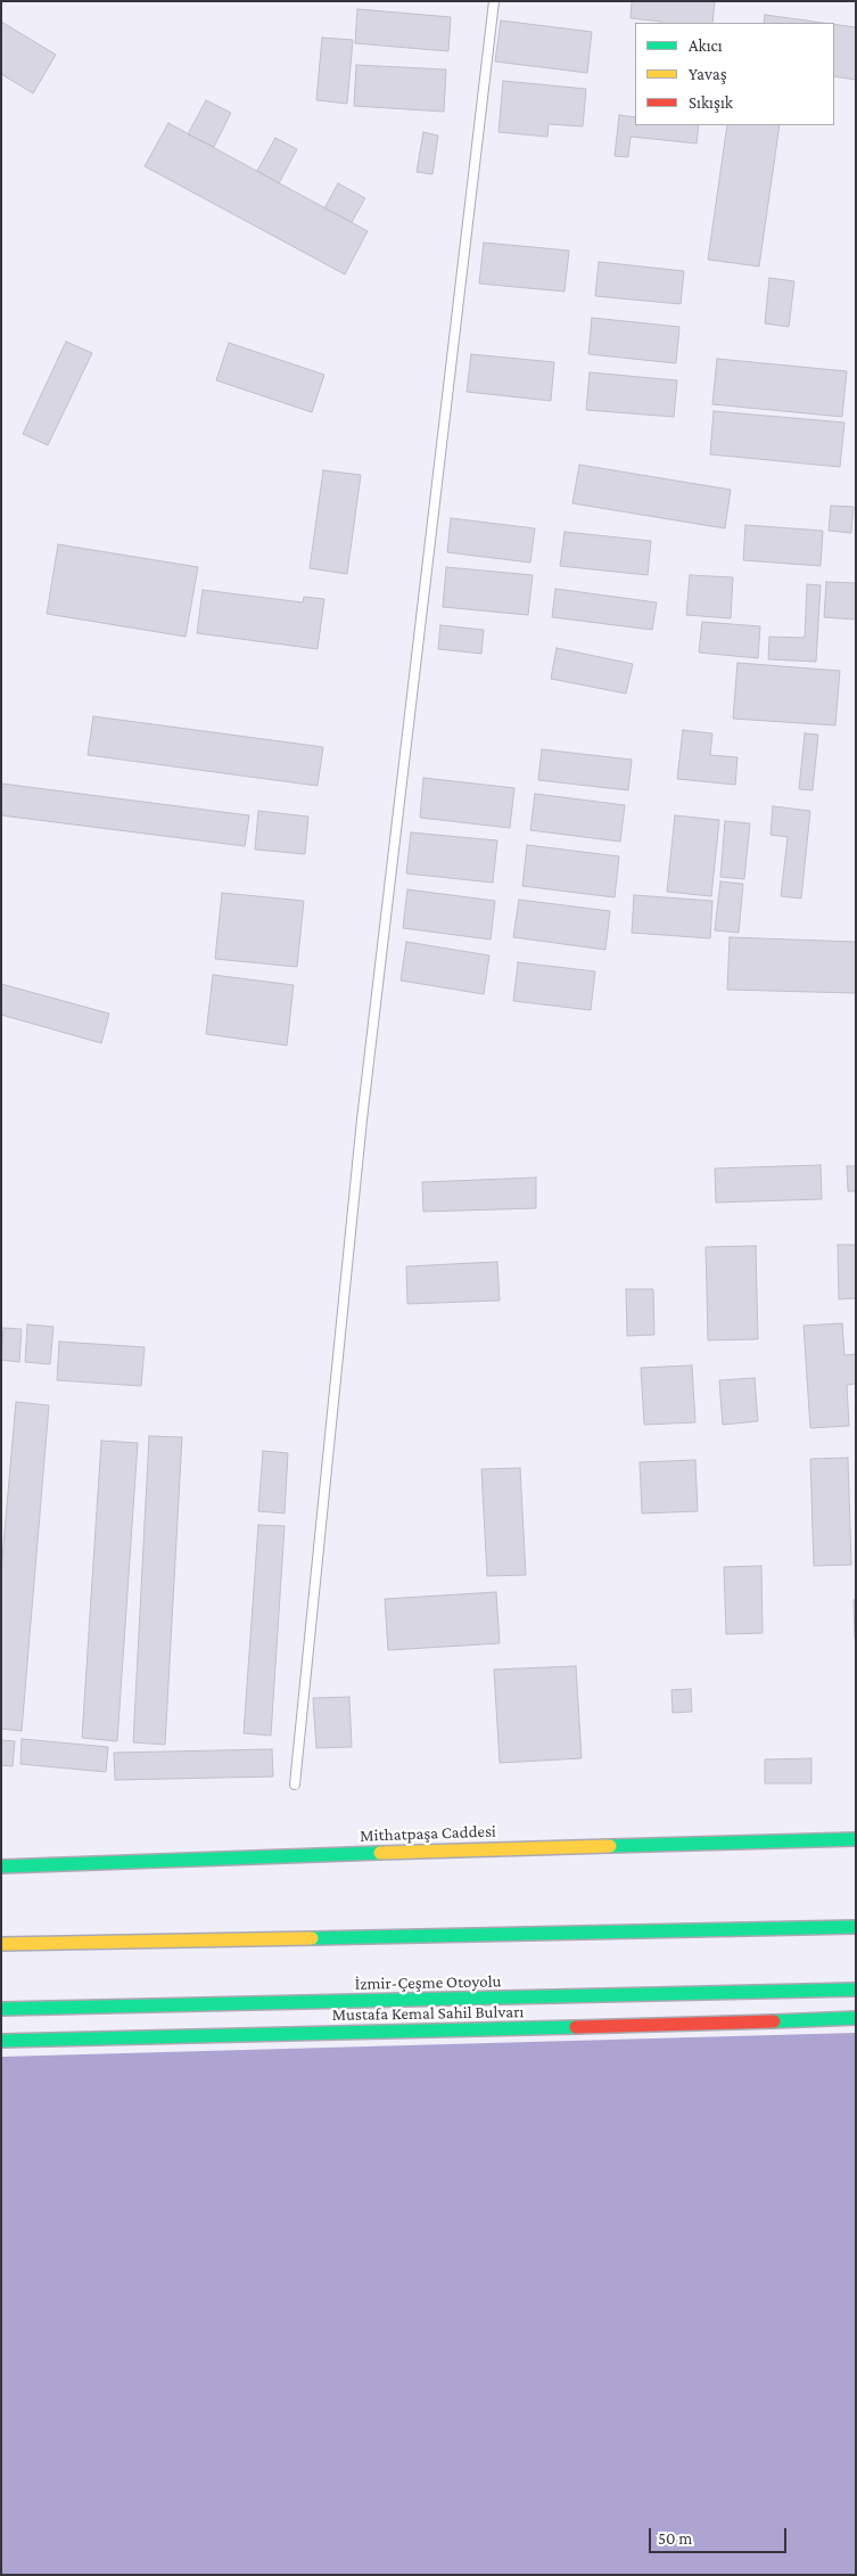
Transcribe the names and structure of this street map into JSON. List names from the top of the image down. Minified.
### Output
{"streets":{"main road":["Mithatpaşa Caddesi","İzmir-Çeşme Otoyolu","Mustafa Kemal Sahil Bulvarı"]},"legend":["Akıcı","Yavaş","Sıkışık"],"scale_bar":"50 m"}
